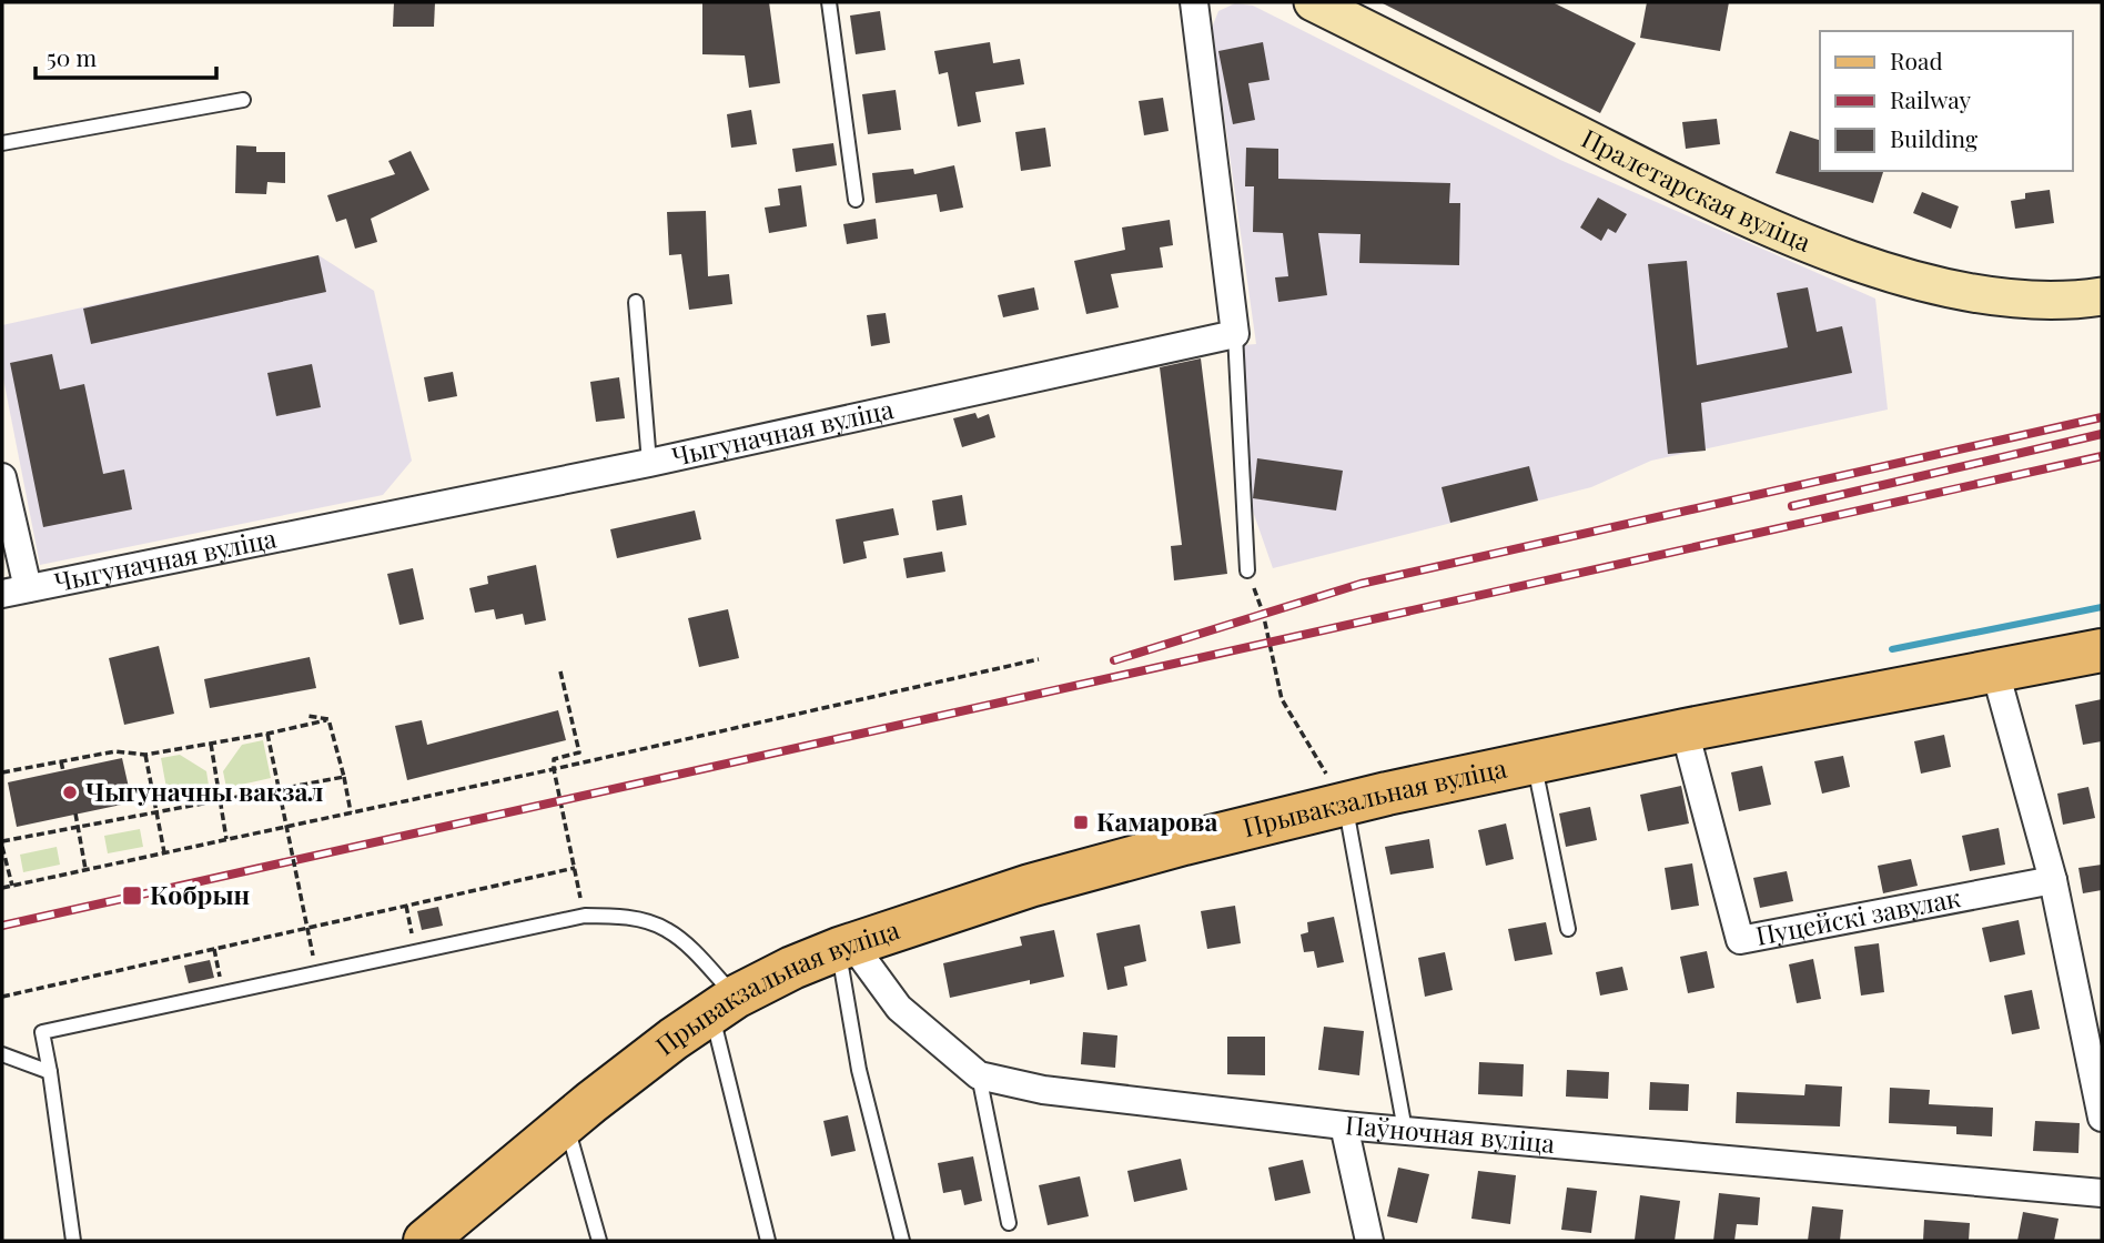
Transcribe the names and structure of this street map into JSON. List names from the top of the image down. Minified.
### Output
{"streets":{"main road":["Пралетарская вуліца","Прывакзальная вуліца"],"street":["Чыгуначная вуліца","Пуцейскі завулак","Паўночная вуліца"]},"crossings":[["Прывакзальная вуліца","Пуцейскі завулак"],["Прывакзальная вуліца","Паўночная вуліца"]],"places":{"other":["Чыгуначны вакзал"],"transit":["Камарова","Кобрын"]},"legend":["Road","Railway","Building"],"scale_bar":"50 m"}
